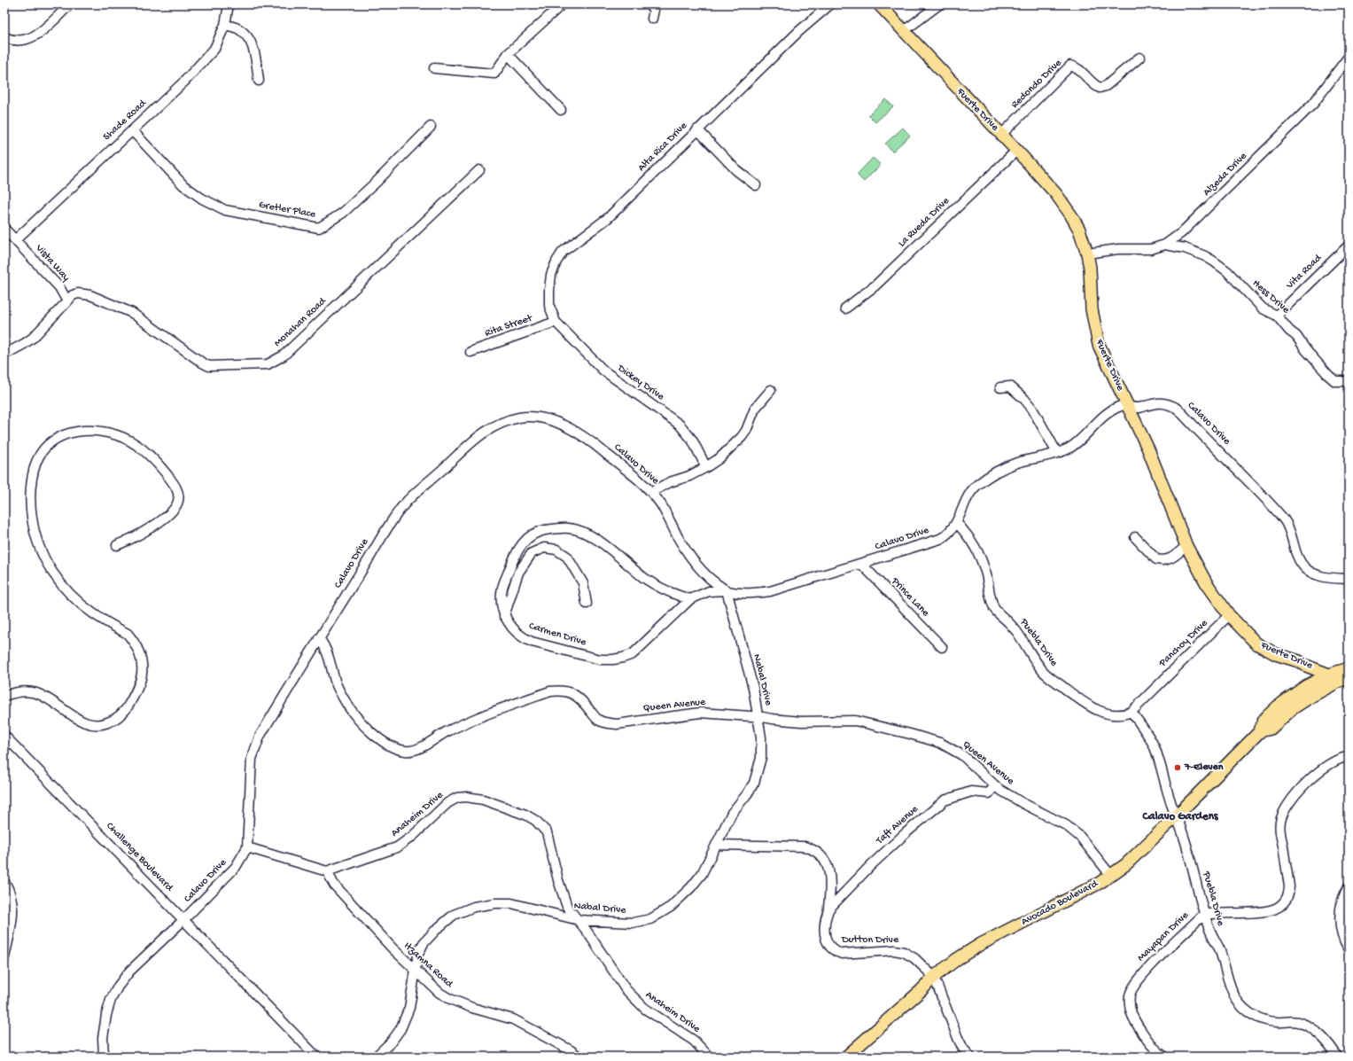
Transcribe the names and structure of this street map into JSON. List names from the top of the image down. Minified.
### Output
{"streets":{"main road":["Fuerte Drive","Avocado Boulevard"],"street":["Redondo Drive","Shade Road","Alta Rica Drive","Alzeda Drive","Gretler Place","La Rueda Drive","Vista Way","Vita Road","Hess Drive","Monahan Road","Rita Street","Dickey Drive","Calavo Drive","Prince Lane","Carmen Drive","Puebla Drive","Panchoy Drive","Nabal Drive","Queen Avenue","Anaheim Drive","Taft Avenue","Challenge Boulevard","Mayapan Drive","Dutton Drive","Itzamna Road"]},"crossings":[["Redondo Drive","Fuerte Drive"],["Fuerte Drive","Alzeda Drive"],["Fuerte Drive","La Rueda Drive"],["Fuerte Drive","Calavo Drive"],["Fuerte Drive","Panchoy Drive"],["Fuerte Drive","Avocado Boulevard"],["Shade Road","Gretler Place"],["Shade Road","Vista Way"],["Alta Rica Drive","Rita Street"],["Alta Rica Drive","Dickey Drive"],["Alzeda Drive","Hess Drive"],["Vista Way","Monahan Road"],["Vita Road","Hess Drive"],["Rita Street","Dickey Drive"],["Calavo Drive","Prince Lane"],["Calavo Drive","Carmen Drive"],["Calavo Drive","Puebla Drive"],["Calavo Drive","Nabal Drive"],["Calavo Drive","Queen Avenue"],["Calavo Drive","Challenge Boulevard"],["Carmen Drive","Nabal Drive"],["Puebla Drive","Panchoy Drive"],["Puebla Drive","Avocado Boulevard"],["Puebla Drive","Mayapan Drive"],["Nabal Drive","Queen Avenue"],["Nabal Drive","Anaheim Drive"],["Nabal Drive","Dutton Drive"],["Nabal Drive","Itzamna Road"],["Queen Avenue","Taft Avenue"],["Queen Avenue","Avocado Boulevard"],["Anaheim Drive","Itzamna Road"],["Taft Avenue","Dutton Drive"],["Avocado Boulevard","Dutton Drive"]],"districts":["Calavo Gardens"],"places":["7-Eleven"]}
